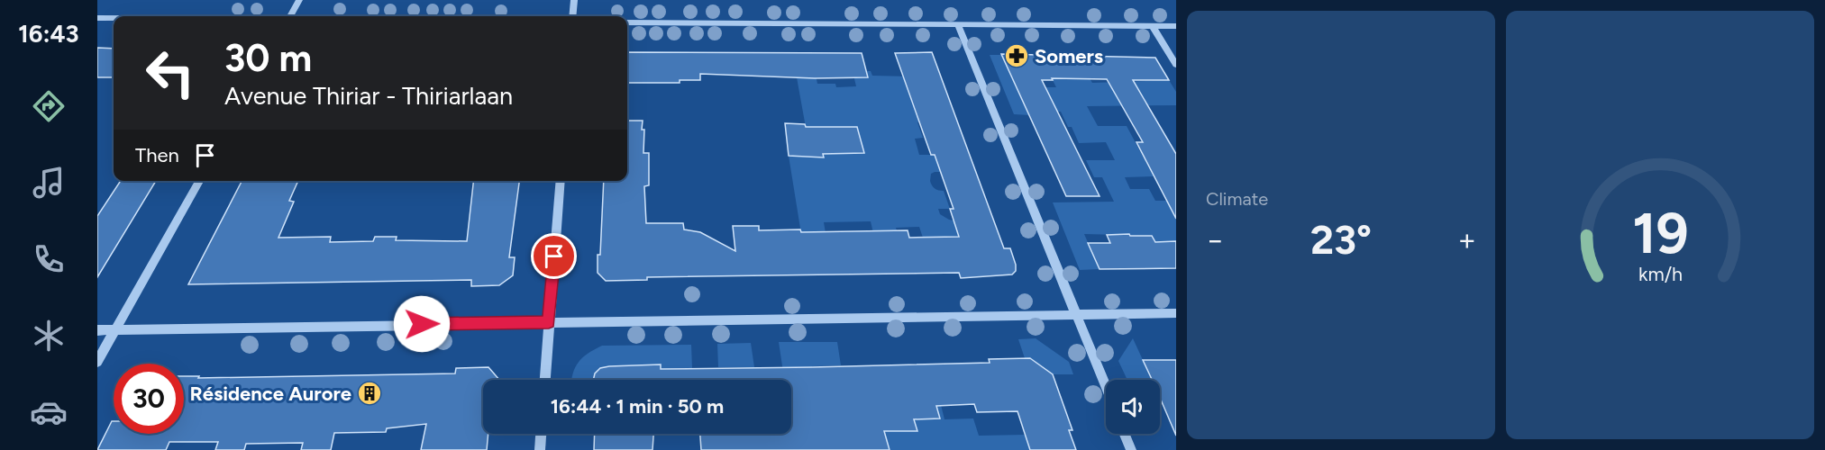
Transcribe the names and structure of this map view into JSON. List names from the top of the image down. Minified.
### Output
{"places":{"pharmacy":["Somers"],"building":["Résidence Aurore"]},"page":{"tabs":"16:43","tile":"Climate","turn":["30 m","Avenue Thiriar - Thiriarlaan"],"then":"Then","heat":["−","23°","+"],"limit":"30","trip":"16:44 · 1 min · 50 m","gauge":["19","km/h"]}}
